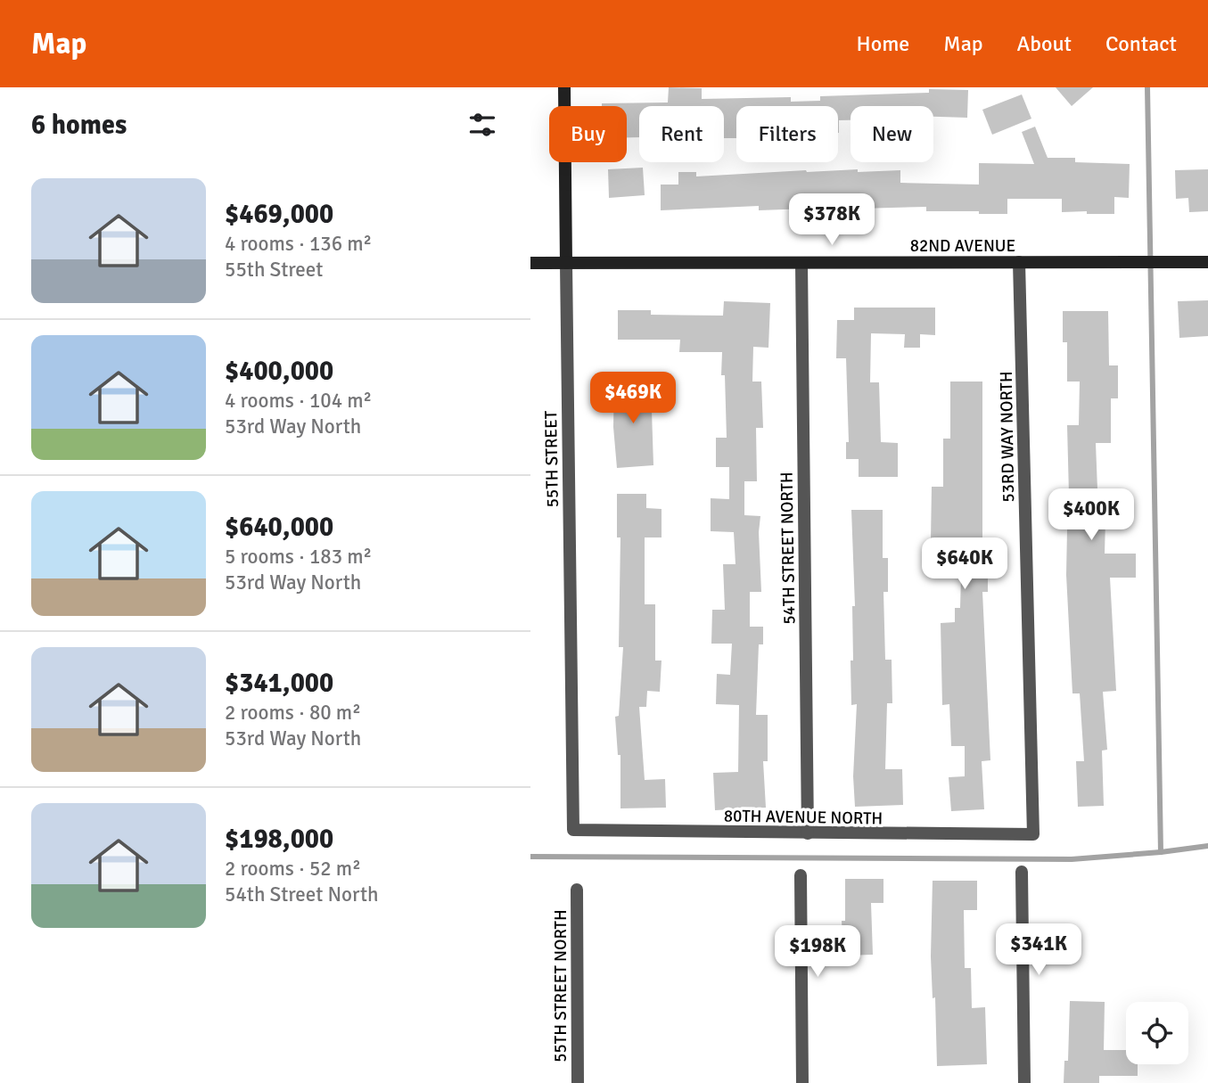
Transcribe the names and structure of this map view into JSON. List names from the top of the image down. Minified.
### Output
{"streets":{"street":["82ND AVENUE","53RD WAY NORTH","55TH STREET","54TH STREET NORTH","80TH AVENUE NORTH","55TH STREET NORTH"]},"crossings":[["82ND AVENUE","53RD WAY NORTH"],["82ND AVENUE","55TH STREET"],["82ND AVENUE","54TH STREET NORTH"],["53RD WAY NORTH","80TH AVENUE NORTH"],["55TH STREET","80TH AVENUE NORTH"],["54TH STREET NORTH","80TH AVENUE NORTH"]],"page":{"header":"Map","nav":["Home","Map","About","Contact"],"heading":"6 homes","chip":["Buy","Rent","Filters","New"],"list":[{"name":"$469,000","note":"4 rooms · 136 m² · 55th Street"},{"name":"$400,000","note":"4 rooms · 104 m² · 53rd Way North"},{"name":"$640,000","note":"5 rooms · 183 m² · 53rd Way North"},{"name":"$341,000","note":"2 rooms · 80 m² · 53rd Way North"},{"name":"$198,000","note":"2 rooms · 52 m² · 54th Street North"}],"price":["$378K","$469K","$400K","$640K","$341K","$198K"]}}
